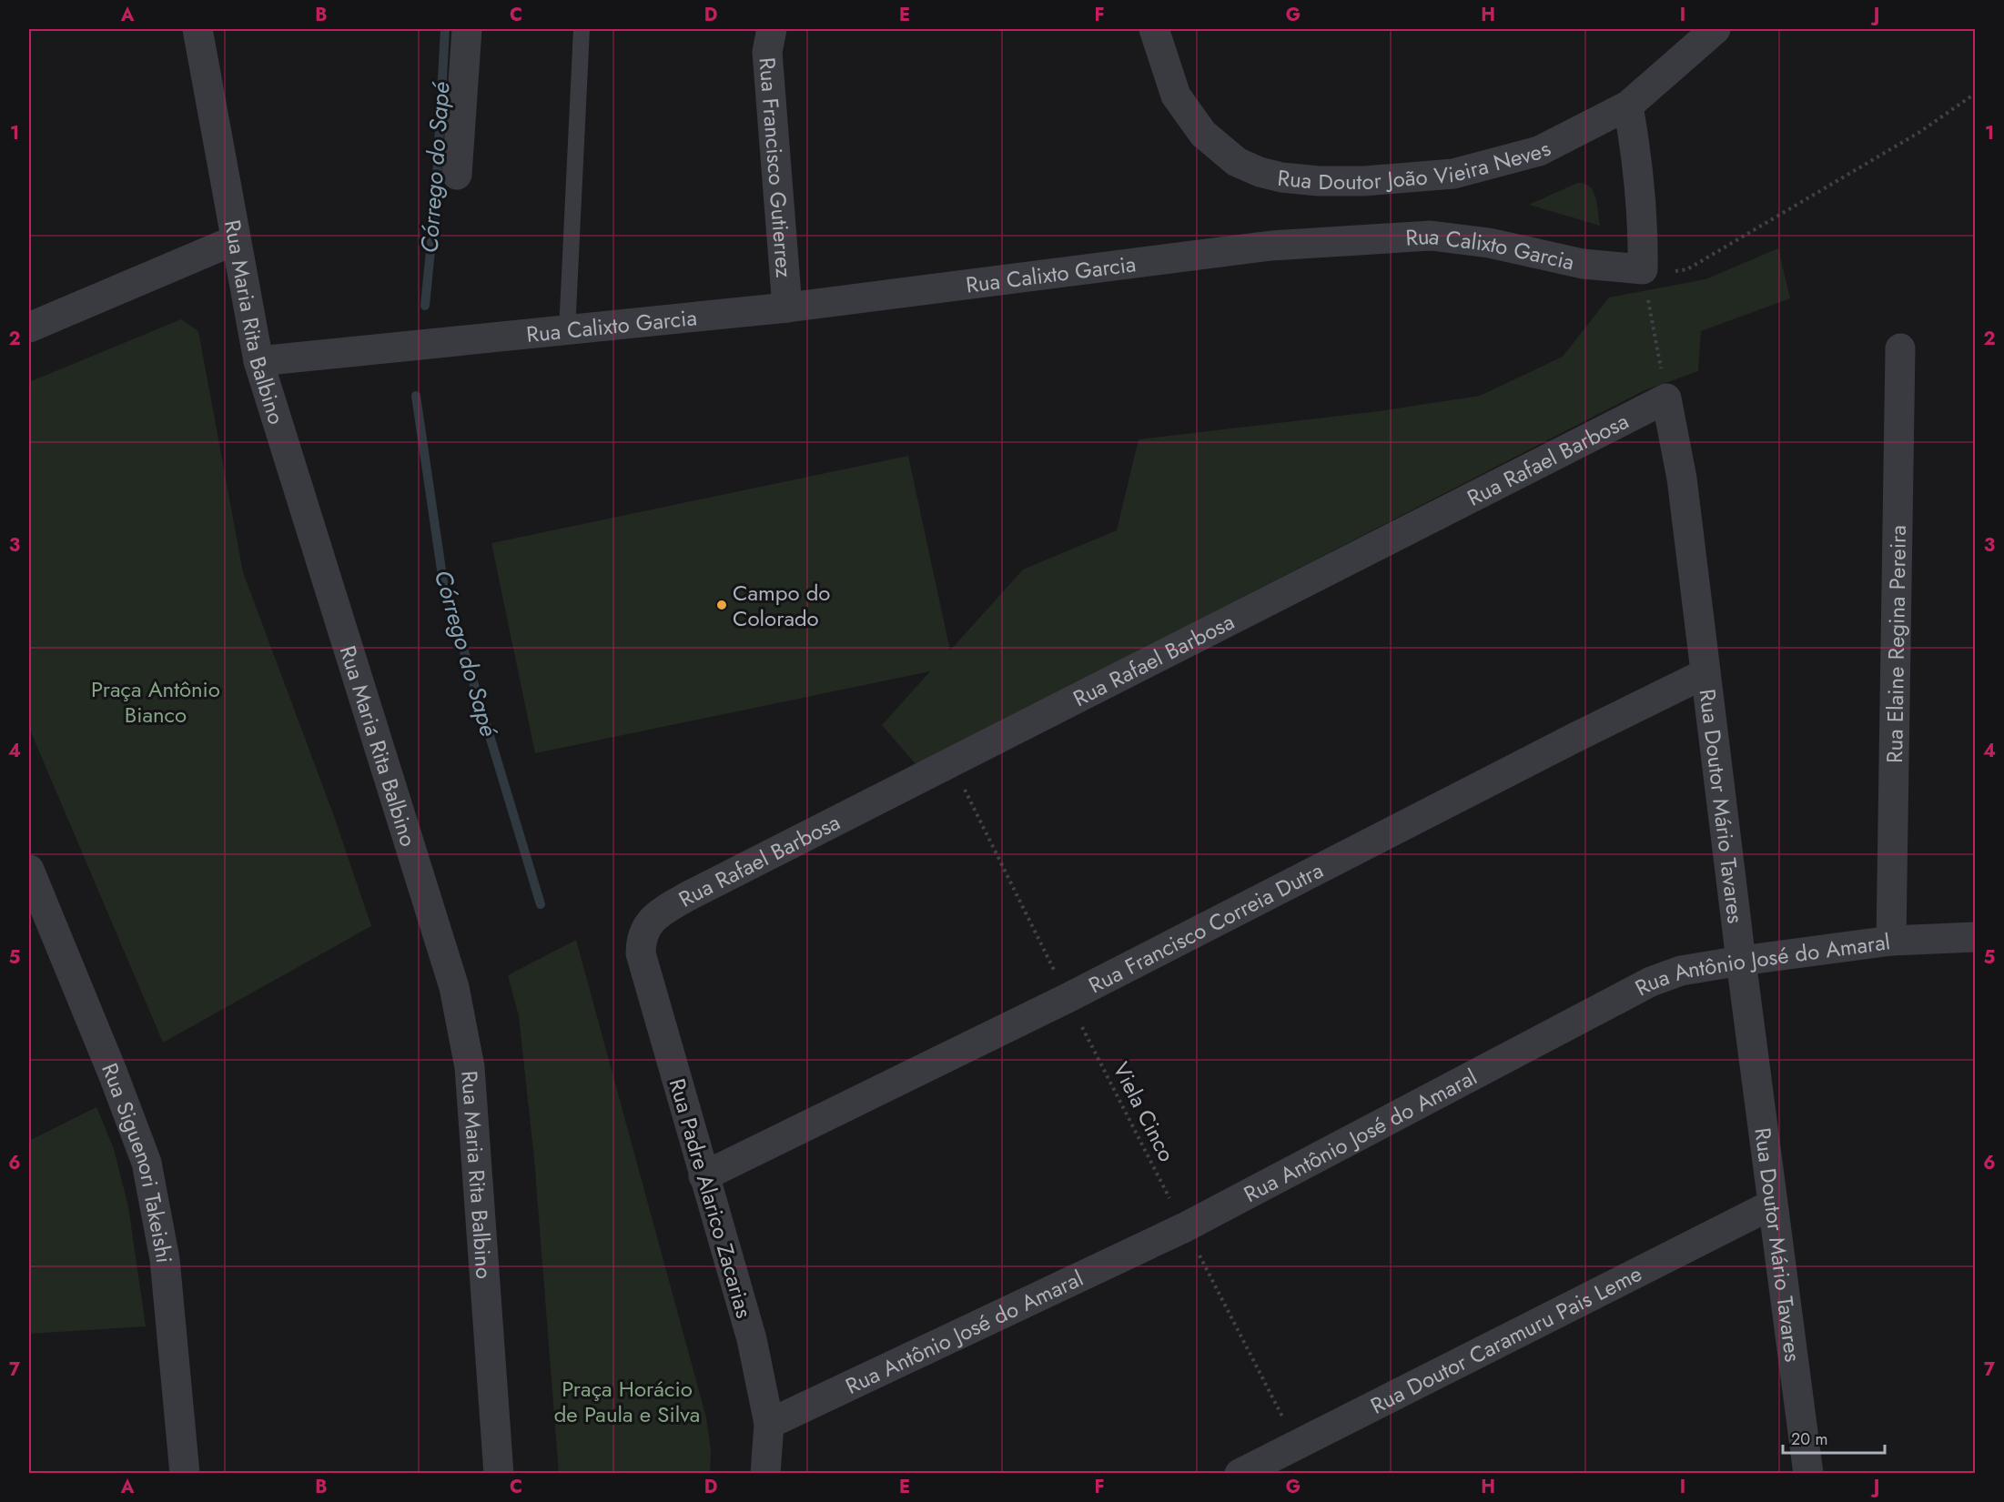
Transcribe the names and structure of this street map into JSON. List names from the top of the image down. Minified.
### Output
{"streets":{"street":["Rua Doutor João Vieira Neves","Rua Francisco Gutierrez","Rua Calixto Garcia","Rua Maria Rita Balbino","Rua Rafael Barbosa","Rua Elaine Regina Pereira","Rua Doutor Mário Tavares","Rua Francisco Correia Dutra","Rua Antônio José do Amaral","Rua Siguenori Takeishi","Rua Padre Alarico Zacarias","Rua Doutor Caramuru Pais Leme"],"path":["Viela Cinco"]},"crossings":[["Rua Francisco Gutierrez","Rua Calixto Garcia"],["Rua Calixto Garcia","Rua Maria Rita Balbino"],["Rua Rafael Barbosa","Rua Doutor Mário Tavares"],["Rua Rafael Barbosa","Viela Cinco"],["Rua Rafael Barbosa","Rua Padre Alarico Zacarias"],["Rua Elaine Regina Pereira","Rua Antônio José do Amaral"],["Rua Doutor Mário Tavares","Rua Francisco Correia Dutra"],["Rua Doutor Mário Tavares","Rua Antônio José do Amaral"],["Rua Doutor Mário Tavares","Rua Doutor Caramuru Pais Leme"],["Rua Francisco Correia Dutra","Viela Cinco"],["Rua Francisco Correia Dutra","Rua Padre Alarico Zacarias"],["Rua Antônio José do Amaral","Viela Cinco"],["Rua Antônio José do Amaral","Rua Padre Alarico Zacarias"],["Viela Cinco","Rua Doutor Caramuru Pais Leme"]],"water":["Córrego do Sapé"],"parks":["Praça Antônio Bianco","Praça Horácio de Paula e Silva"],"places":["Campo do Colorado"],"scale_bar":"20 m","grid":{"columns":["A","B","C","D","E","F","G","H","I","J"],"rows":["1","2","3","4","5","6","7"]}}
